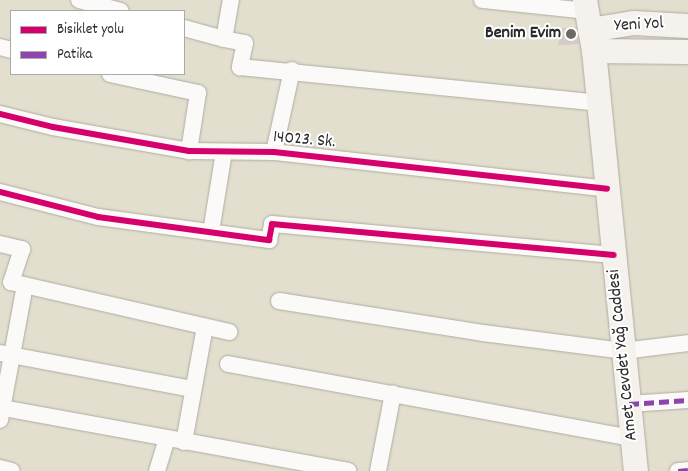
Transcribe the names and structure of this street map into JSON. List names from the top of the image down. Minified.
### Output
{"streets":{"main road":["Yeni Yol","Amet Cevdet Yağ Caddesi"],"street":["14023. Sk."]},"crossings":[["Yeni Yol","Amet Cevdet Yağ Caddesi"],["14023. Sk.","Amet Cevdet Yağ Caddesi"]],"places":["Benim Evim"],"legend":["Bisiklet yolu","Patika"]}
